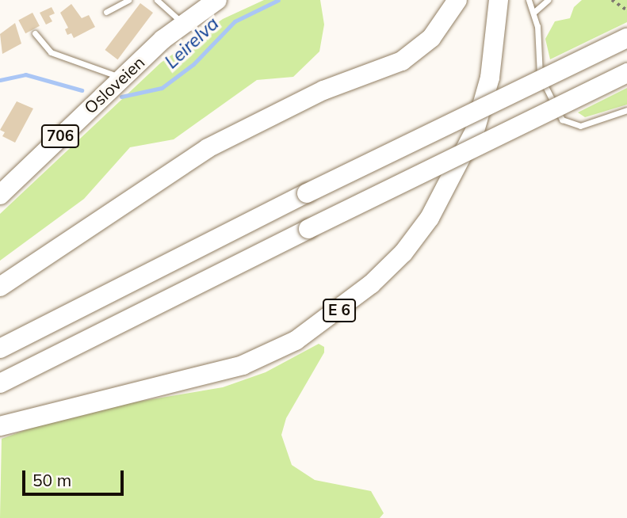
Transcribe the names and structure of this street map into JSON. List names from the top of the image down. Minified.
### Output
{"streets":{"highway":["Osloveien","706","E 6"]},"water":["Leirelva"],"scale_bar":"50 m"}
